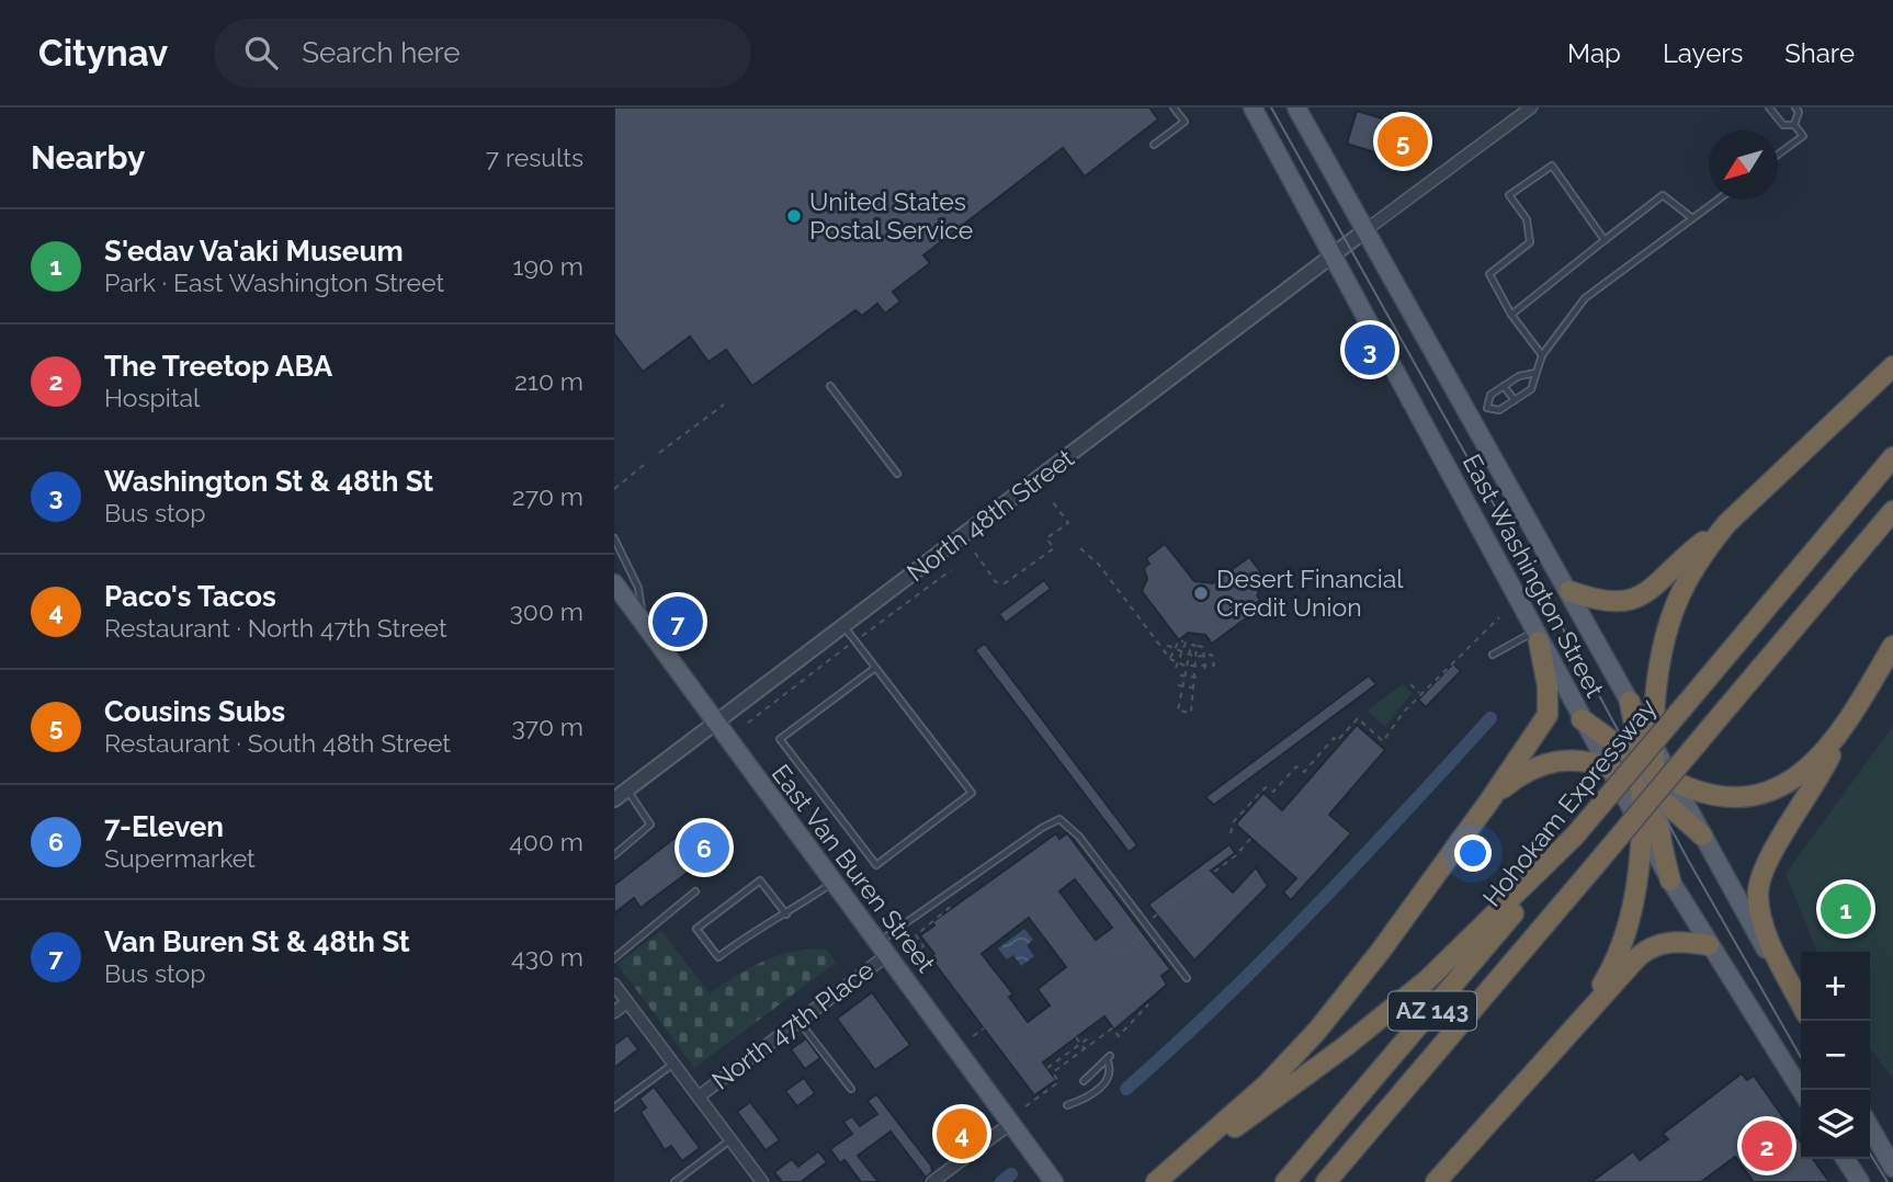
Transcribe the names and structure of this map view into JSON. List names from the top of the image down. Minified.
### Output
{"streets":{"highway":["Hohokam Expressway","AZ 143"],"main road":["East Washington Street","East Van Buren Street"],"street":["North 48th Street","North 47th Place"]},"crossings":[["North 48th Street","East Washington Street"],["North 48th Street","East Van Buren Street"],["East Van Buren Street","North 47th Place"]],"places":["United States Postal Service","Desert Financial Credit Union"],"north":"bottom left","page":{"header":"Citynav","search":"Search here","nav":["Map","Layers","Share"],"heading":["Nearby","7 results"],"pins":["5","3","7","6","1","4","2"],"list":[{"mark":"1","name":"S'edav Va'aki Museum","note":"Park · East Washington Street","value":"190 m"},{"mark":"2","name":"The Treetop ABA","note":"Hospital","value":"210 m"},{"mark":"3","name":"Washington St & 48th St","note":"Bus stop","value":"270 m"},{"mark":"4","name":"Paco's Tacos","note":"Restaurant · North 47th Street","value":"300 m"},{"mark":"5","name":"Cousins Subs","note":"Restaurant · South 48th Street","value":"370 m"},{"mark":"6","name":"7-Eleven","note":"Supermarket","value":"400 m"},{"mark":"7","name":"Van Buren St & 48th St","note":"Bus stop","value":"430 m"}],"map_buttons":["+","−"]}}
